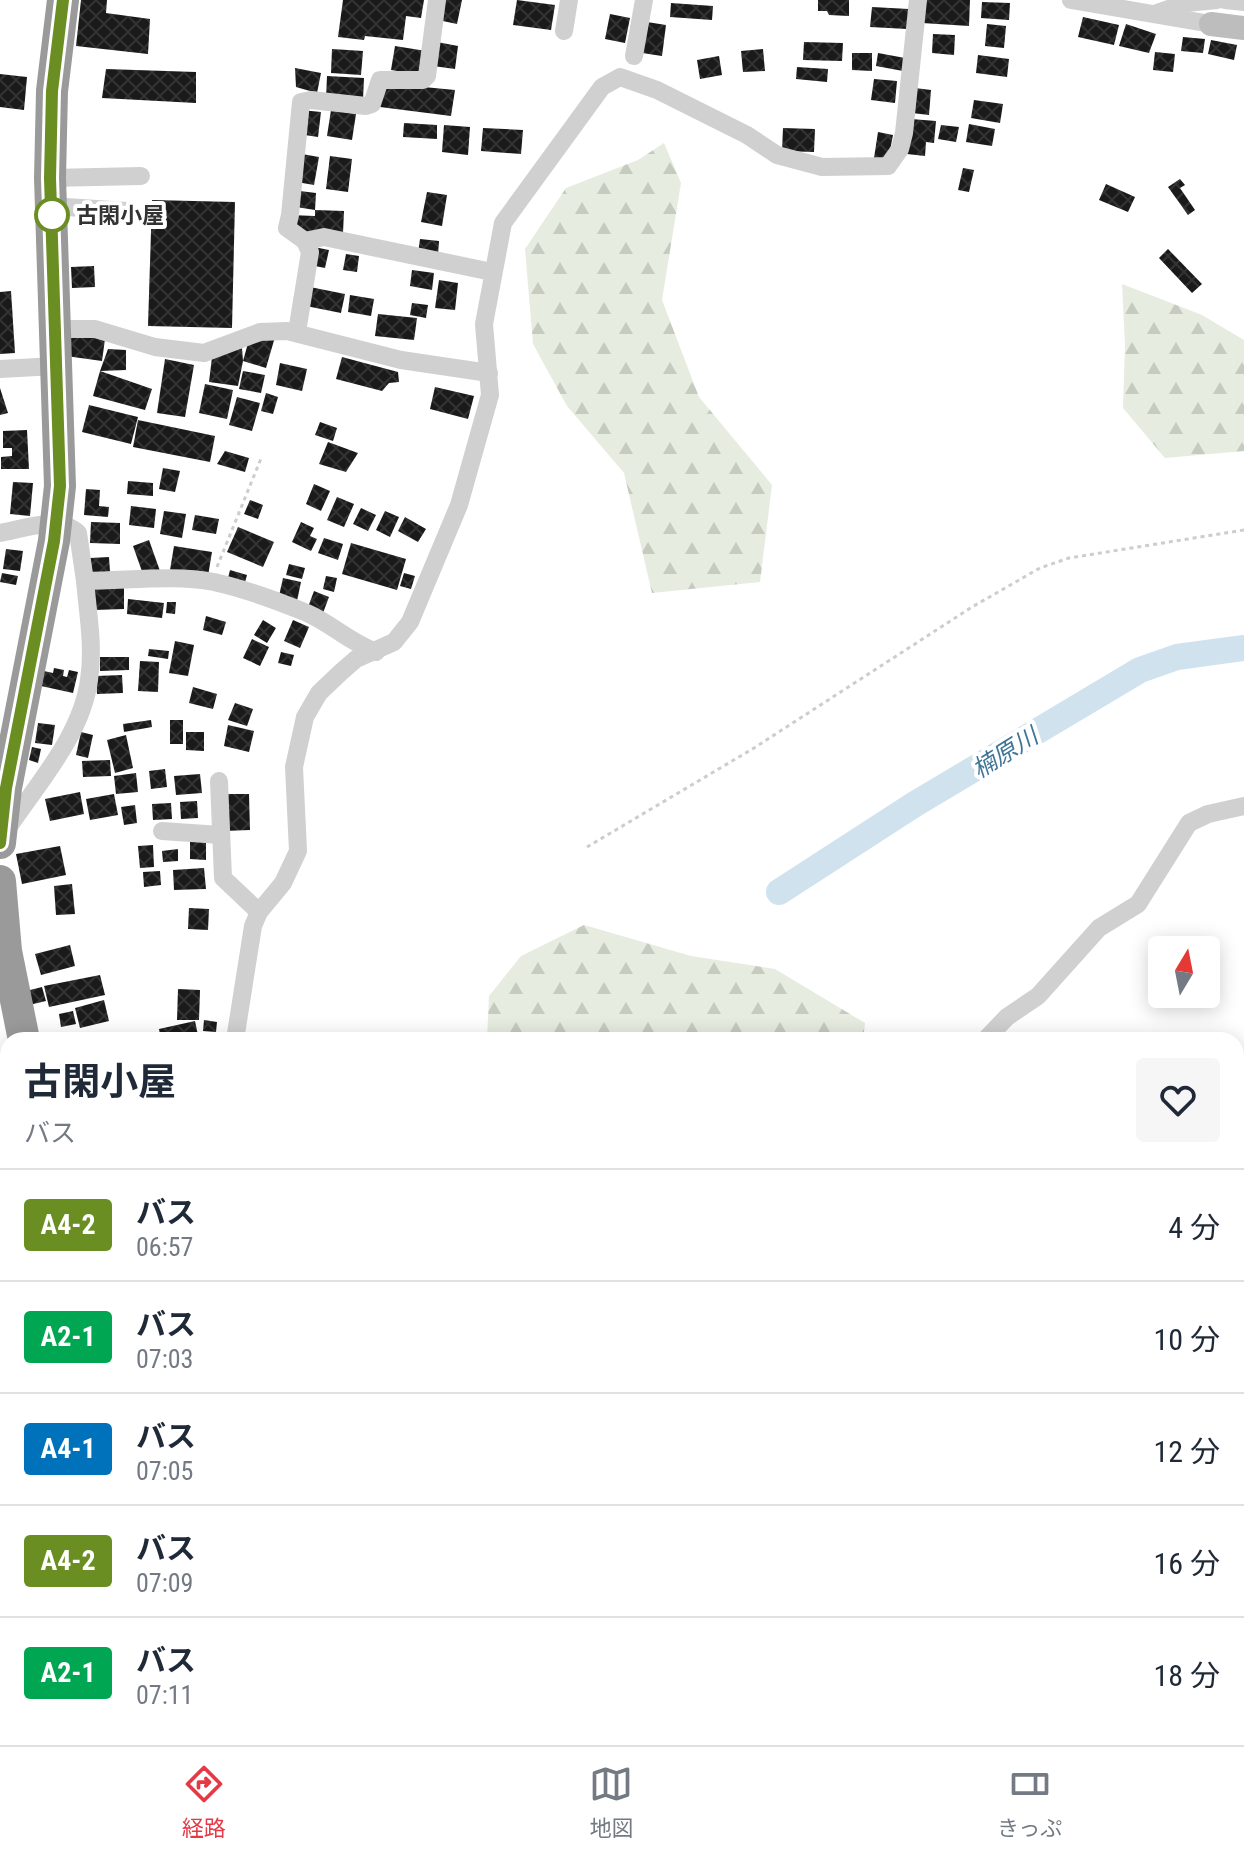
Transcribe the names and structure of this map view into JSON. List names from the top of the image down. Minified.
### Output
{"water":["楠原川"],"places":["古閑小屋"],"lines":["bus line A4-2"],"north":"top","page":{"heading":["古閑小屋","バス"],"list":[{"mark":"A4-2","name":"バス","note":"06:57","value":"4 分"},{"mark":"A2-1","name":"バス","note":"07:03","value":"10 分"},{"mark":"A4-1","name":"バス","note":"07:05","value":"12 分"},{"mark":"A4-2","name":"バス","note":"07:09","value":"16 分"},{"mark":"A2-1","name":"バス","note":"07:11","value":"18 分"}],"tabs":["経路","地図","きっぷ"]}}
